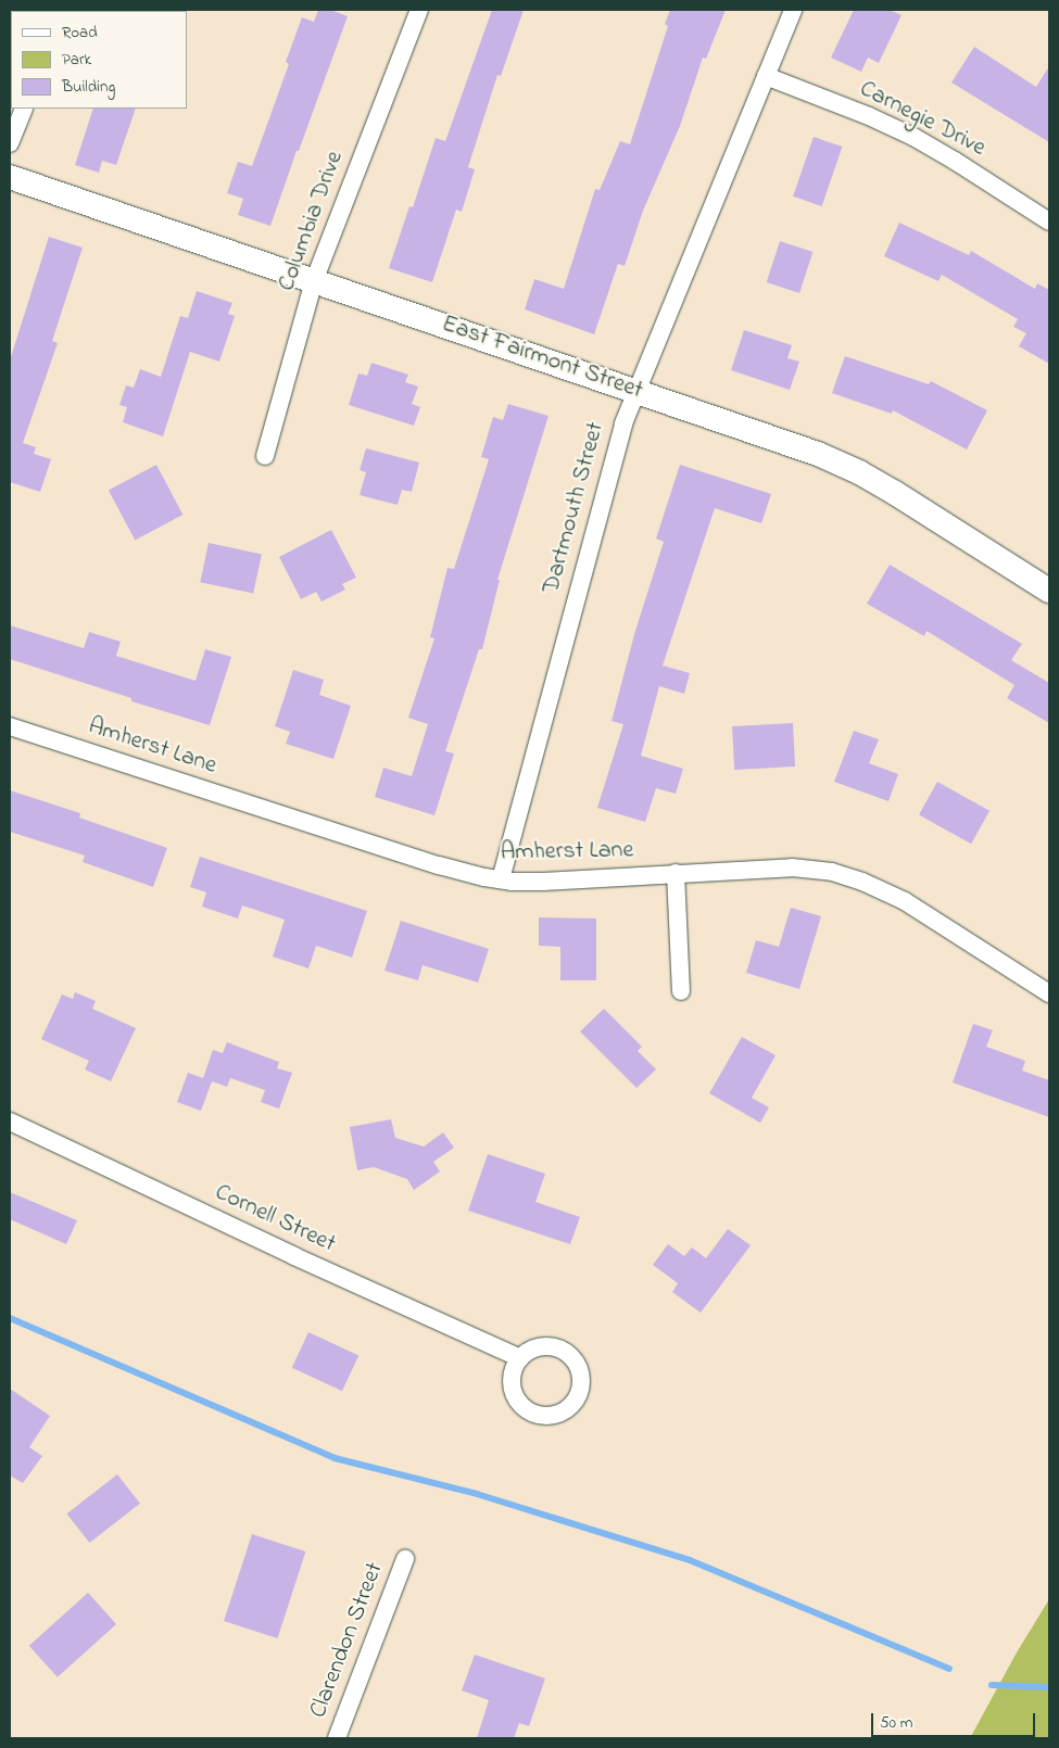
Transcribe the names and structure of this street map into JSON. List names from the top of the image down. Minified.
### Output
{"streets":{"street":["Carnegie Drive","Columbia Drive","East Fairmont Street","Dartmouth Street","Amherst Lane","Cornell Street","Clarendon Street"]},"crossings":[["Carnegie Drive","Dartmouth Street"],["Columbia Drive","East Fairmont Street"],["East Fairmont Street","Dartmouth Street"],["Dartmouth Street","Amherst Lane"]],"legend":["Road","Park","Building"],"scale_bar":"50 m"}
